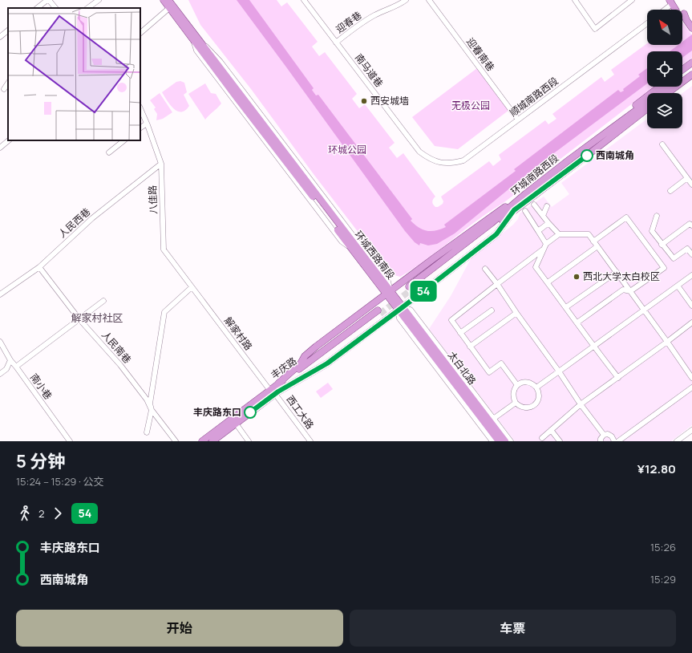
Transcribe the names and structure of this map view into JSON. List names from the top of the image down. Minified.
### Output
{"streets":{"main road":["环城南路西段","环城西路南段","丰庆路","太白北路"],"street":["迎春巷","迎春南巷","南马道巷","顺城南路西段","八佳路","人民西巷","解家村路","人民南巷","南小巷","西工大路"]},"crossings":[["迎春巷","南马道巷"],["迎春南巷","顺城南路西段"],["南马道巷","顺城南路西段"],["八佳路","人民西巷"],["八佳路","解家村路"],["人民西巷","人民南巷"],["环城西路南段","太白北路"],["解家村路","丰庆路"],["解家村路","西工大路"],["丰庆路","西工大路"]],"districts":["解家村社区"],"parks":["无极公园","环城公园"],"places":["西安城墙","西南城角","西北大学太白校区","丰庆路东口"],"lines":["bus line 54"],"north":"top left","page":{"on_map":"54","heading":["5 分钟","15:24 – 15:29 · 公交","¥12.80"],"legs":["2","54"],"list":[{"name":"丰庆路东口","value":"15:26"},{"name":"西南城角","value":"15:29"}],"buttons":["开始","车票"]}}
